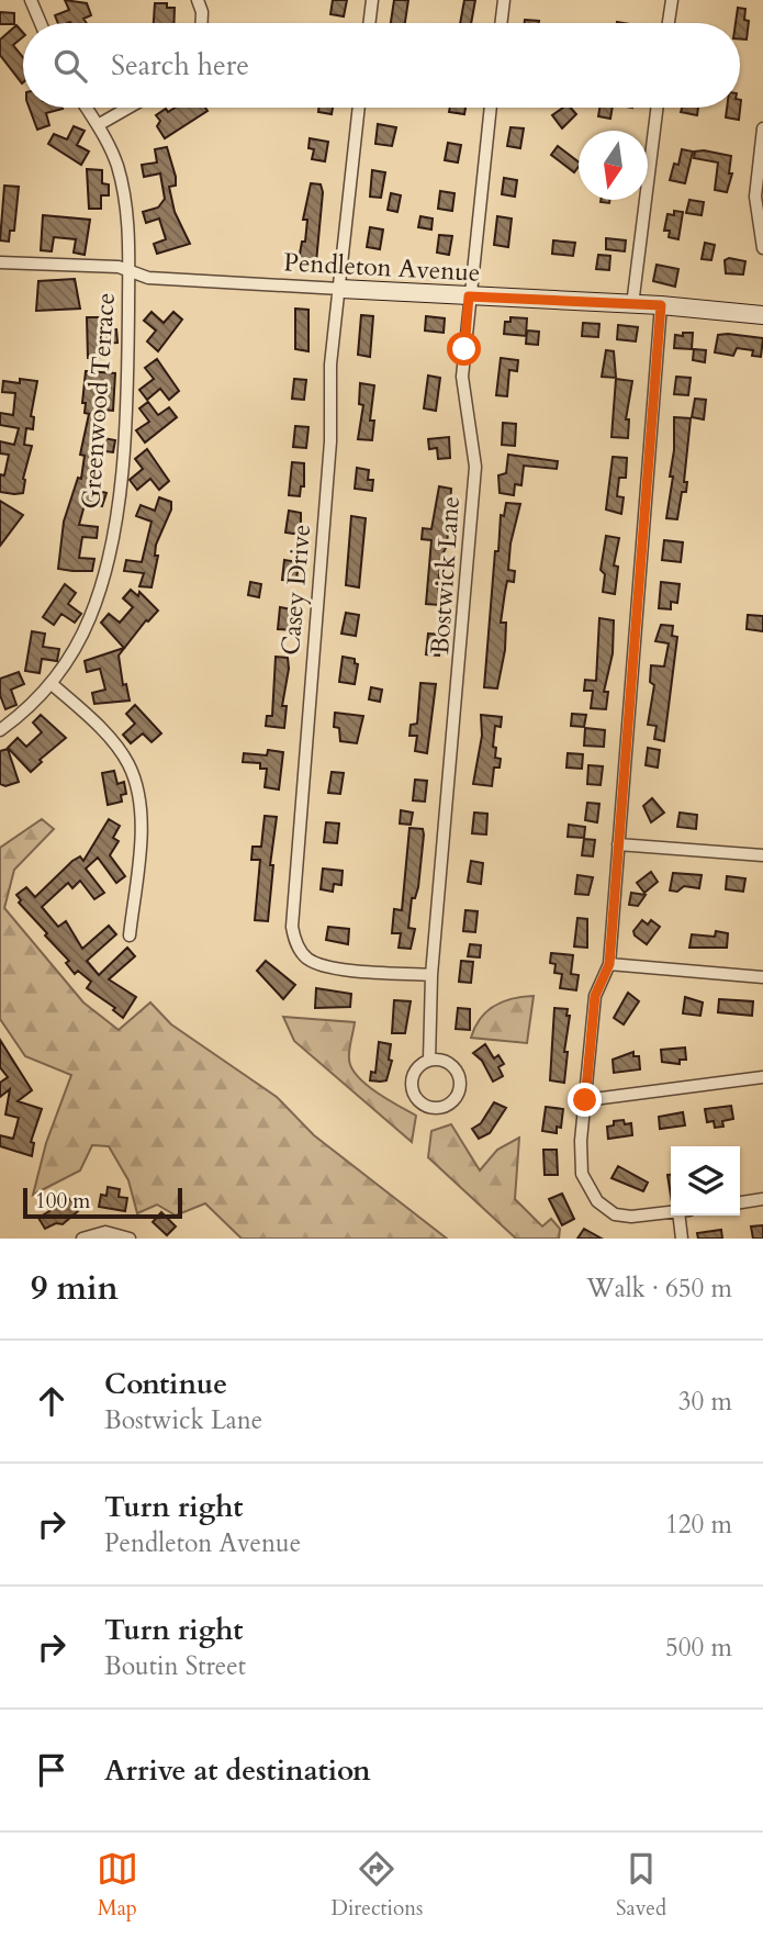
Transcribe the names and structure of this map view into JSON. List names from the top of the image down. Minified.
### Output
{"streets":{"street":["Pendleton Avenue","Greenwood Terrace","Bostwick Lane","Casey Drive"]},"crossings":[["Pendleton Avenue","Greenwood Terrace"],["Pendleton Avenue","Bostwick Lane"],["Pendleton Avenue","Casey Drive"],["Bostwick Lane","Casey Drive"]],"scale_bar":"100 m","north":"bottom","page":{"search":"Search here","scale":"100 m","heading":["9 min","Walk · 650 m"],"list":[["Continue","Bostwick Lane","30 m"],["Turn right","Pendleton Avenue","120 m"],["Turn right","Boutin Street","500 m"],"Arrive at destination"],"nav":["Map","Directions","Saved"]}}
